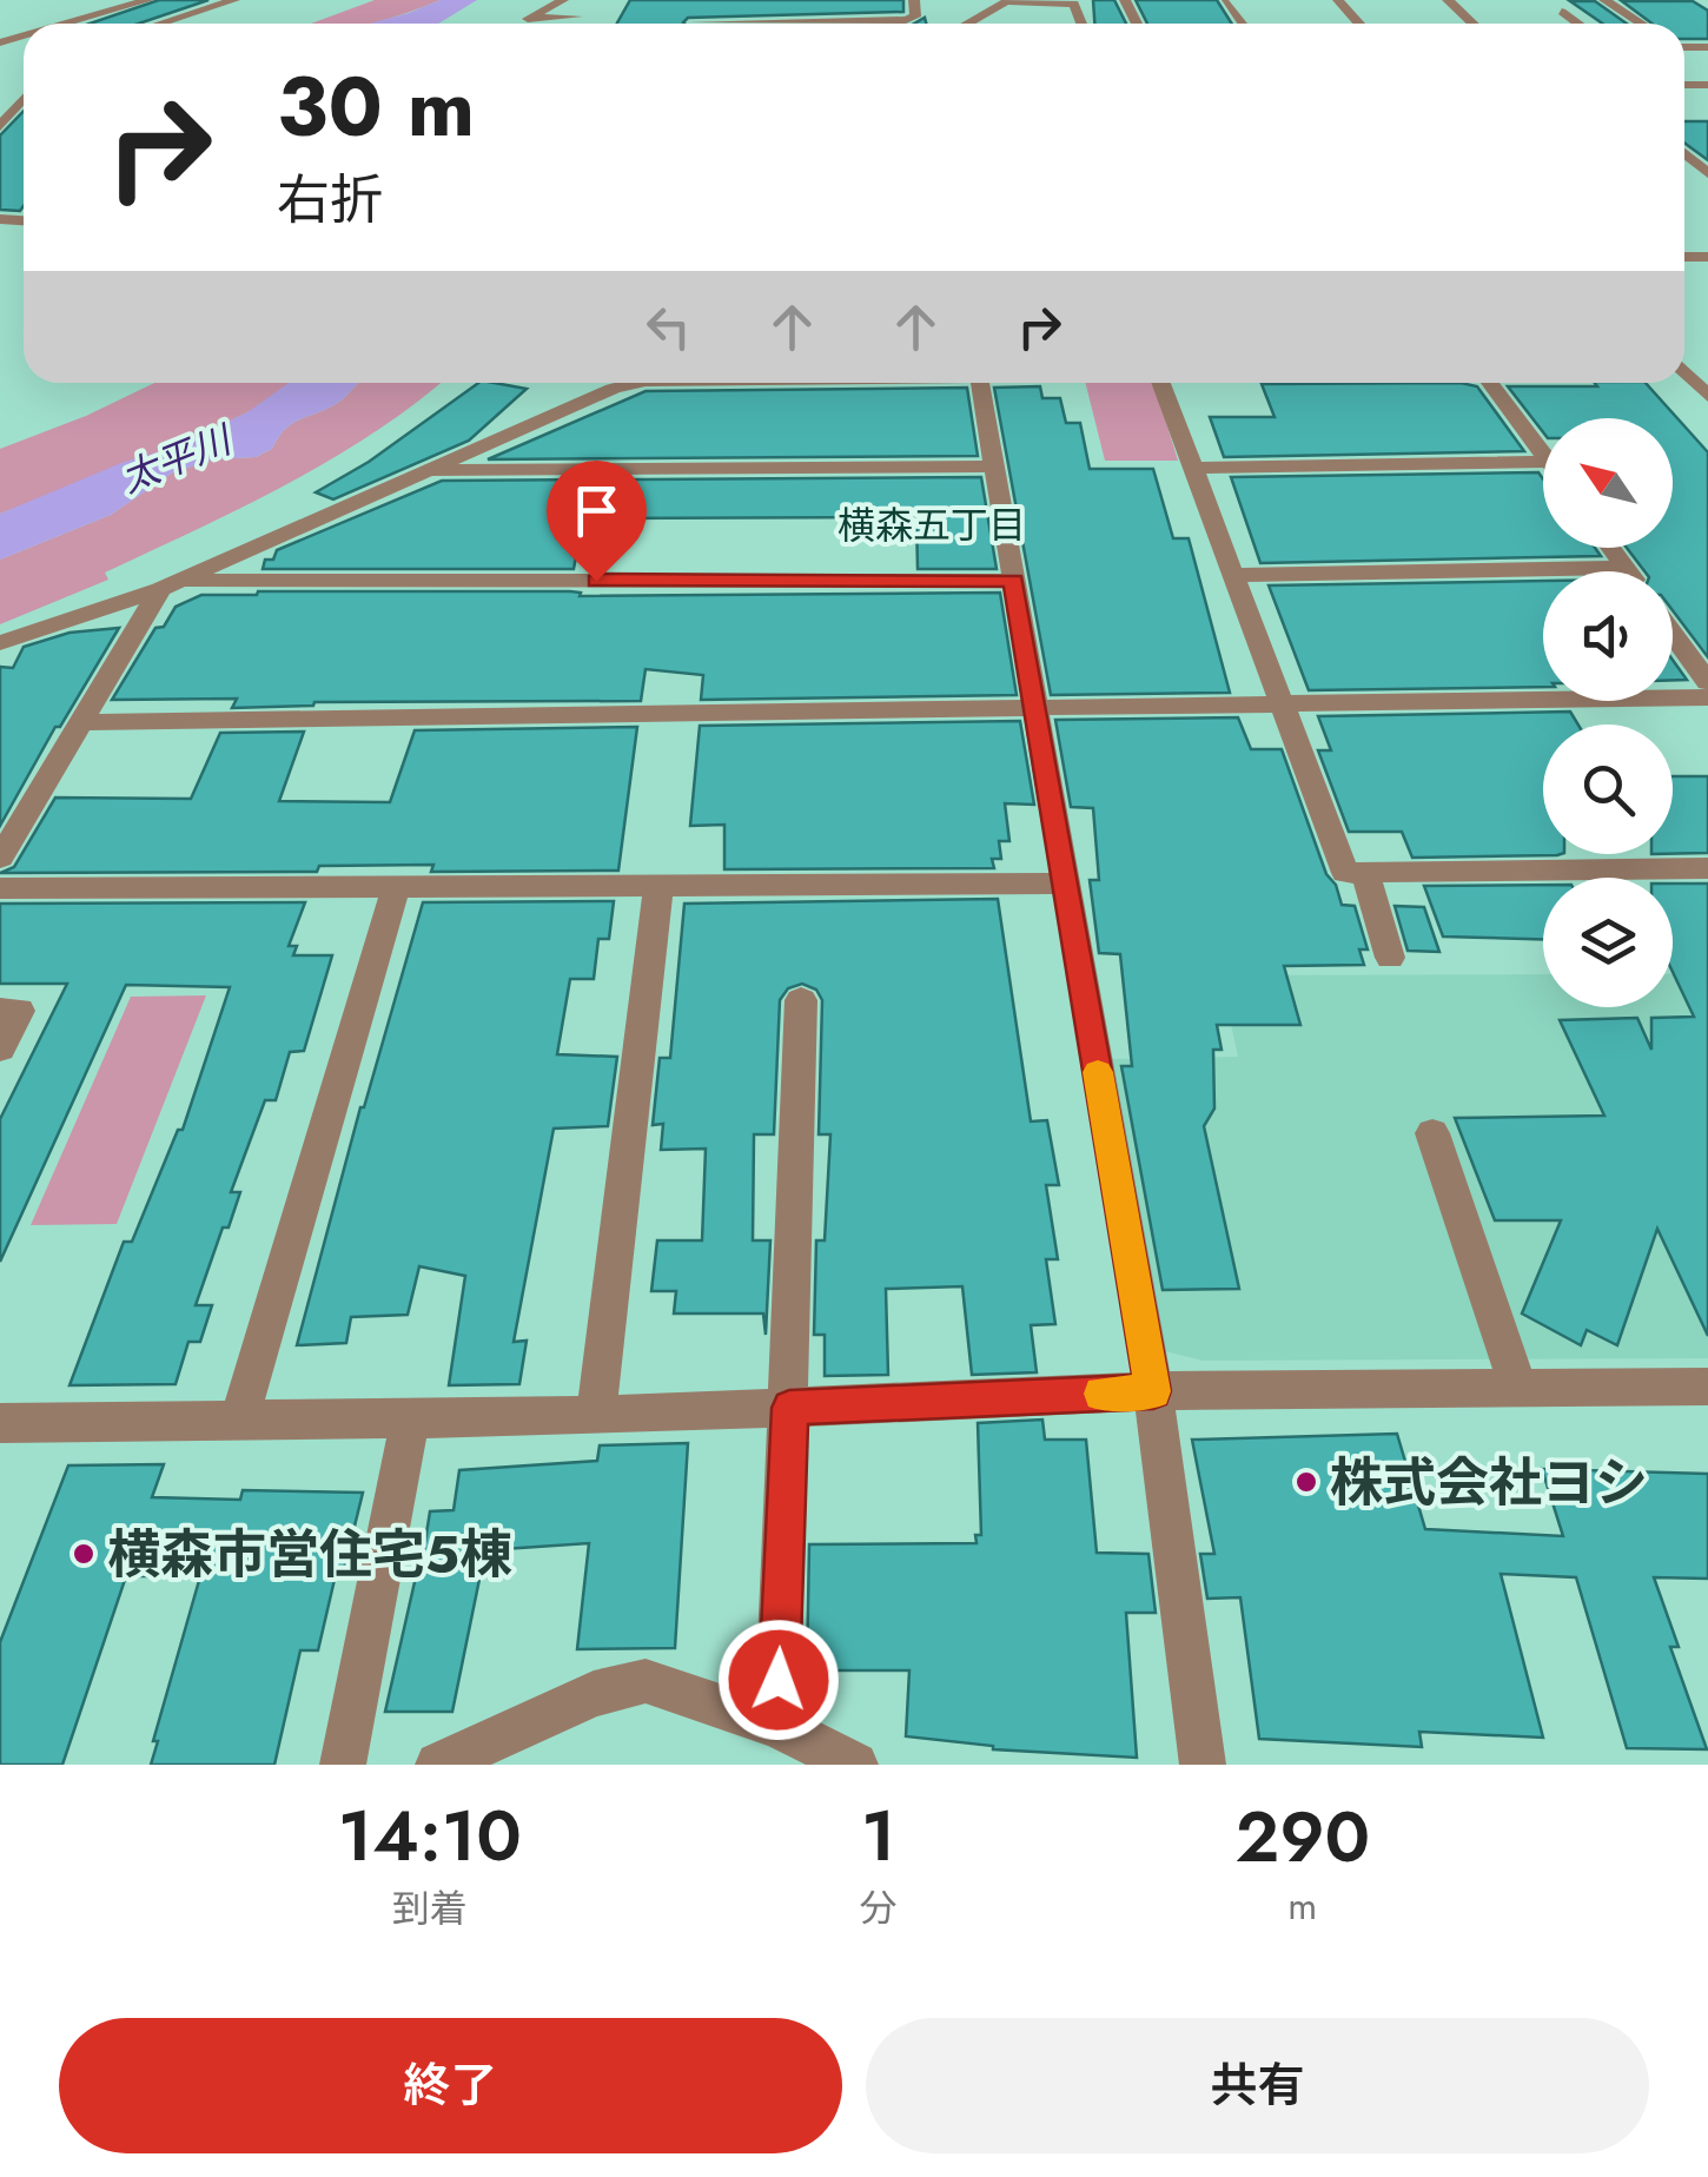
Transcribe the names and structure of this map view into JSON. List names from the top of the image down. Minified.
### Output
{"districts":["横森五丁目"],"water":["太平川"],"places":["株式会社ヨシ","横森市営住宅5棟"],"north":"top left","page":{"turn":["30 m","右折"],"eta":["14:10","到着","1","分","290","m"],"buttons":["終了","共有"]}}
